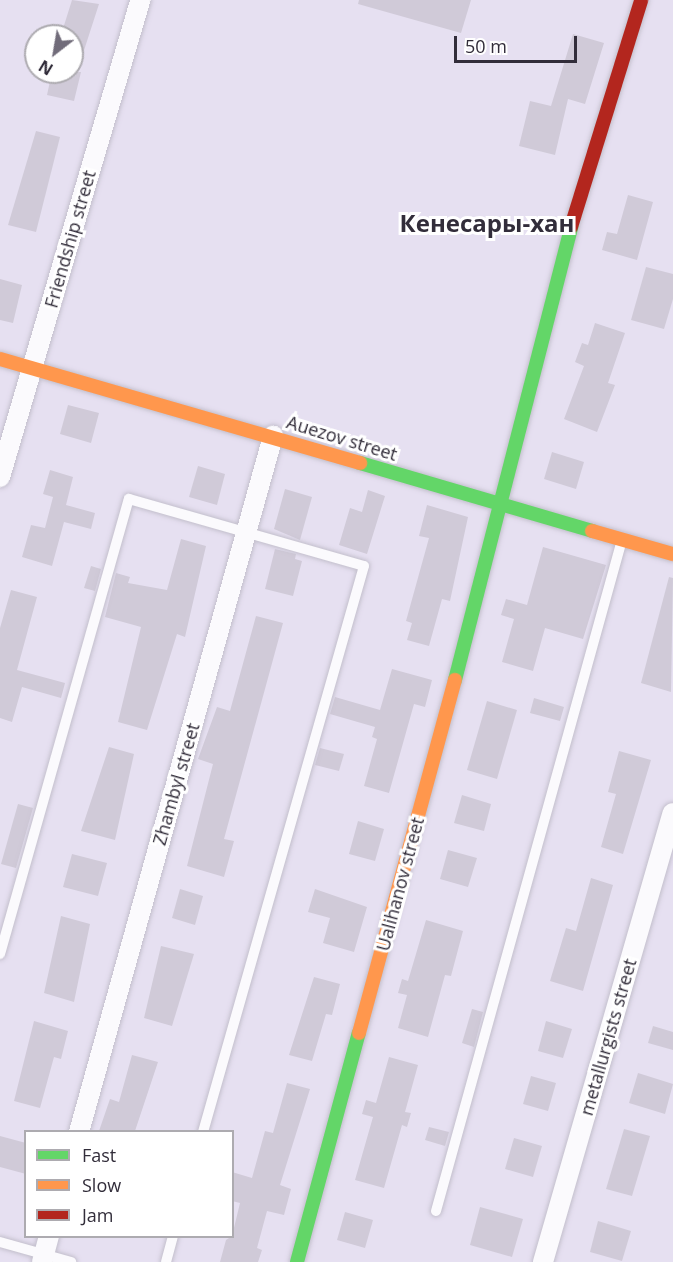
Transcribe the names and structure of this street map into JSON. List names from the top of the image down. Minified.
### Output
{"streets":{"street":["Friendship street","Auezov street","Zhambyl street","Ualihanov street","metallurgists street"]},"crossings":[["Friendship street","Auezov street"],["Auezov street","Zhambyl street"],["Auezov street","Ualihanov street"]],"districts":["Кенесары-хан"],"legend":["Fast","Slow","Jam"],"scale_bar":"50 m","north":"bottom left"}
